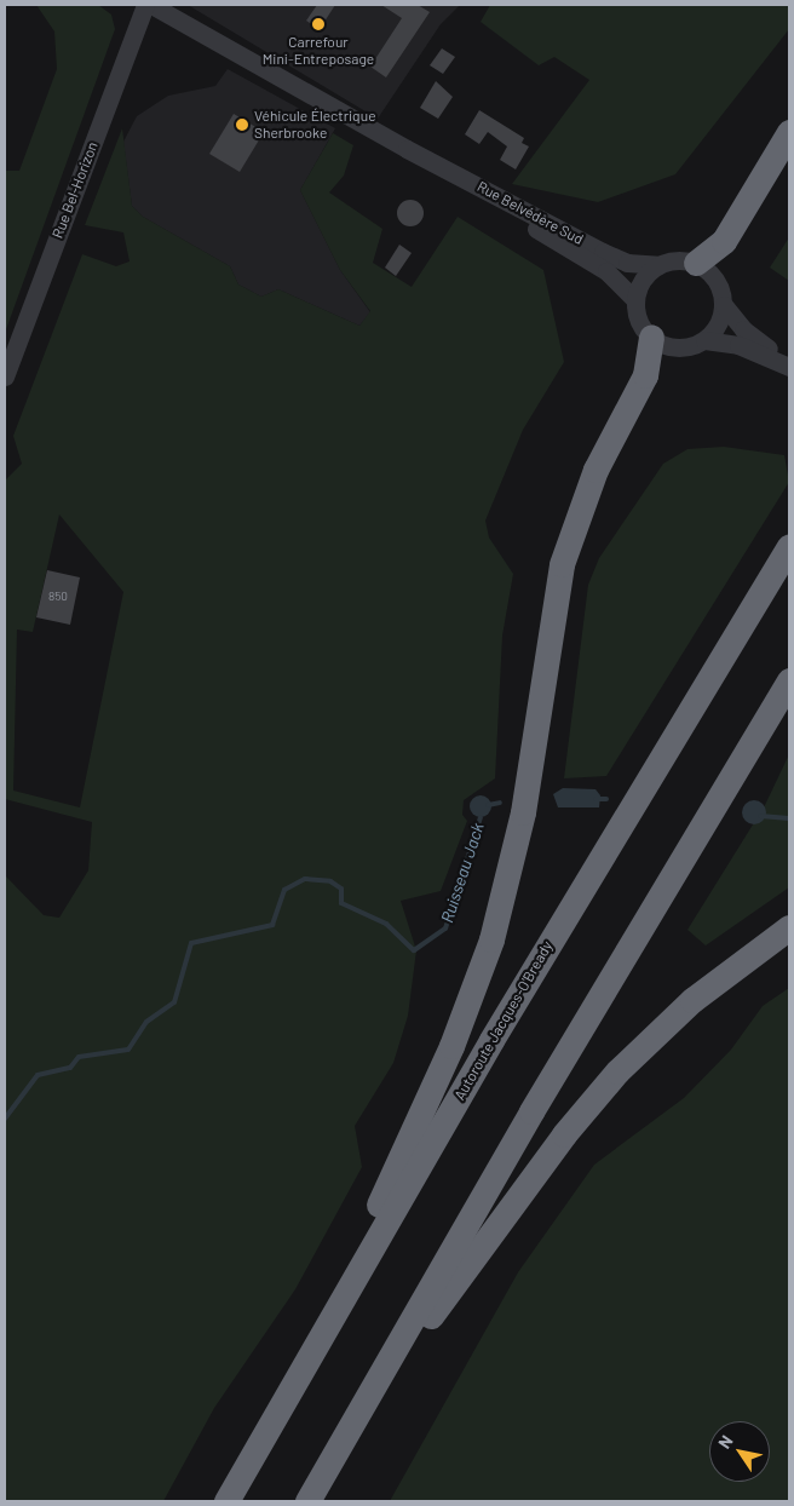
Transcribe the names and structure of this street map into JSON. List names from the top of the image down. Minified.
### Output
{"streets":{"highway":["Autoroute Jacques-O'Bready"],"street":["Rue Bel-Horizon","Rue Belvédère Sud"]},"water":["Ruisseau Jack"],"places":["Carrefour Mini-Entreposage","Véhicule Électrique Sherbrooke"],"house_numbers":["850"],"north":"top left"}
